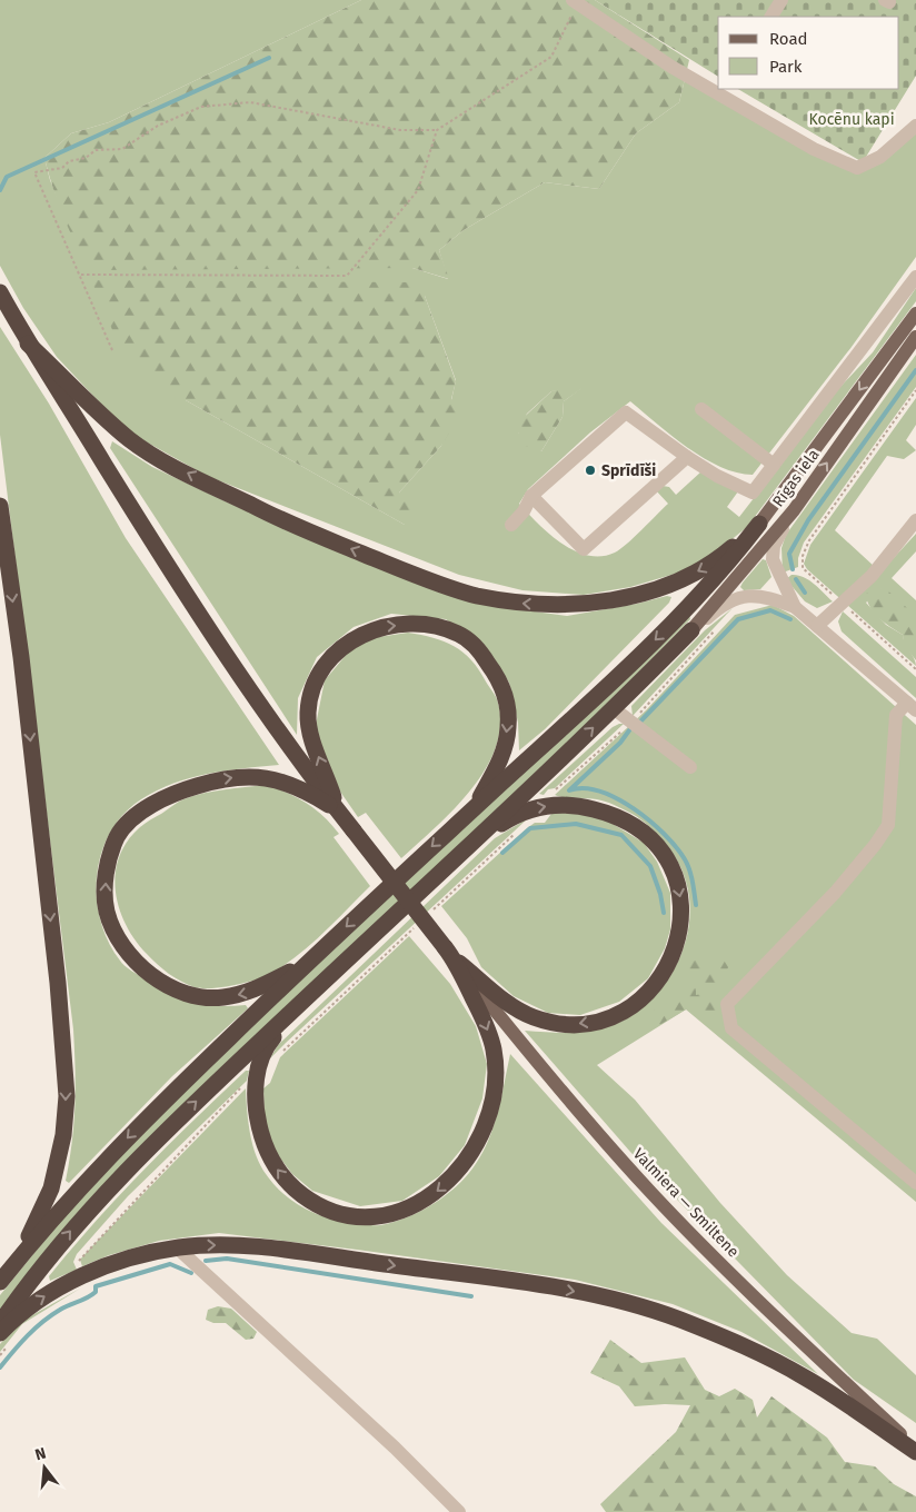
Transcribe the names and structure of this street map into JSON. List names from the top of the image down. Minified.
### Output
{"streets":{"main road":["Rīgas iela","Valmiera — Smiltene"]},"parks":["Kocēnu kapi"],"places":["Sprīdīši"],"legend":["Road","Park"],"north":"top"}
